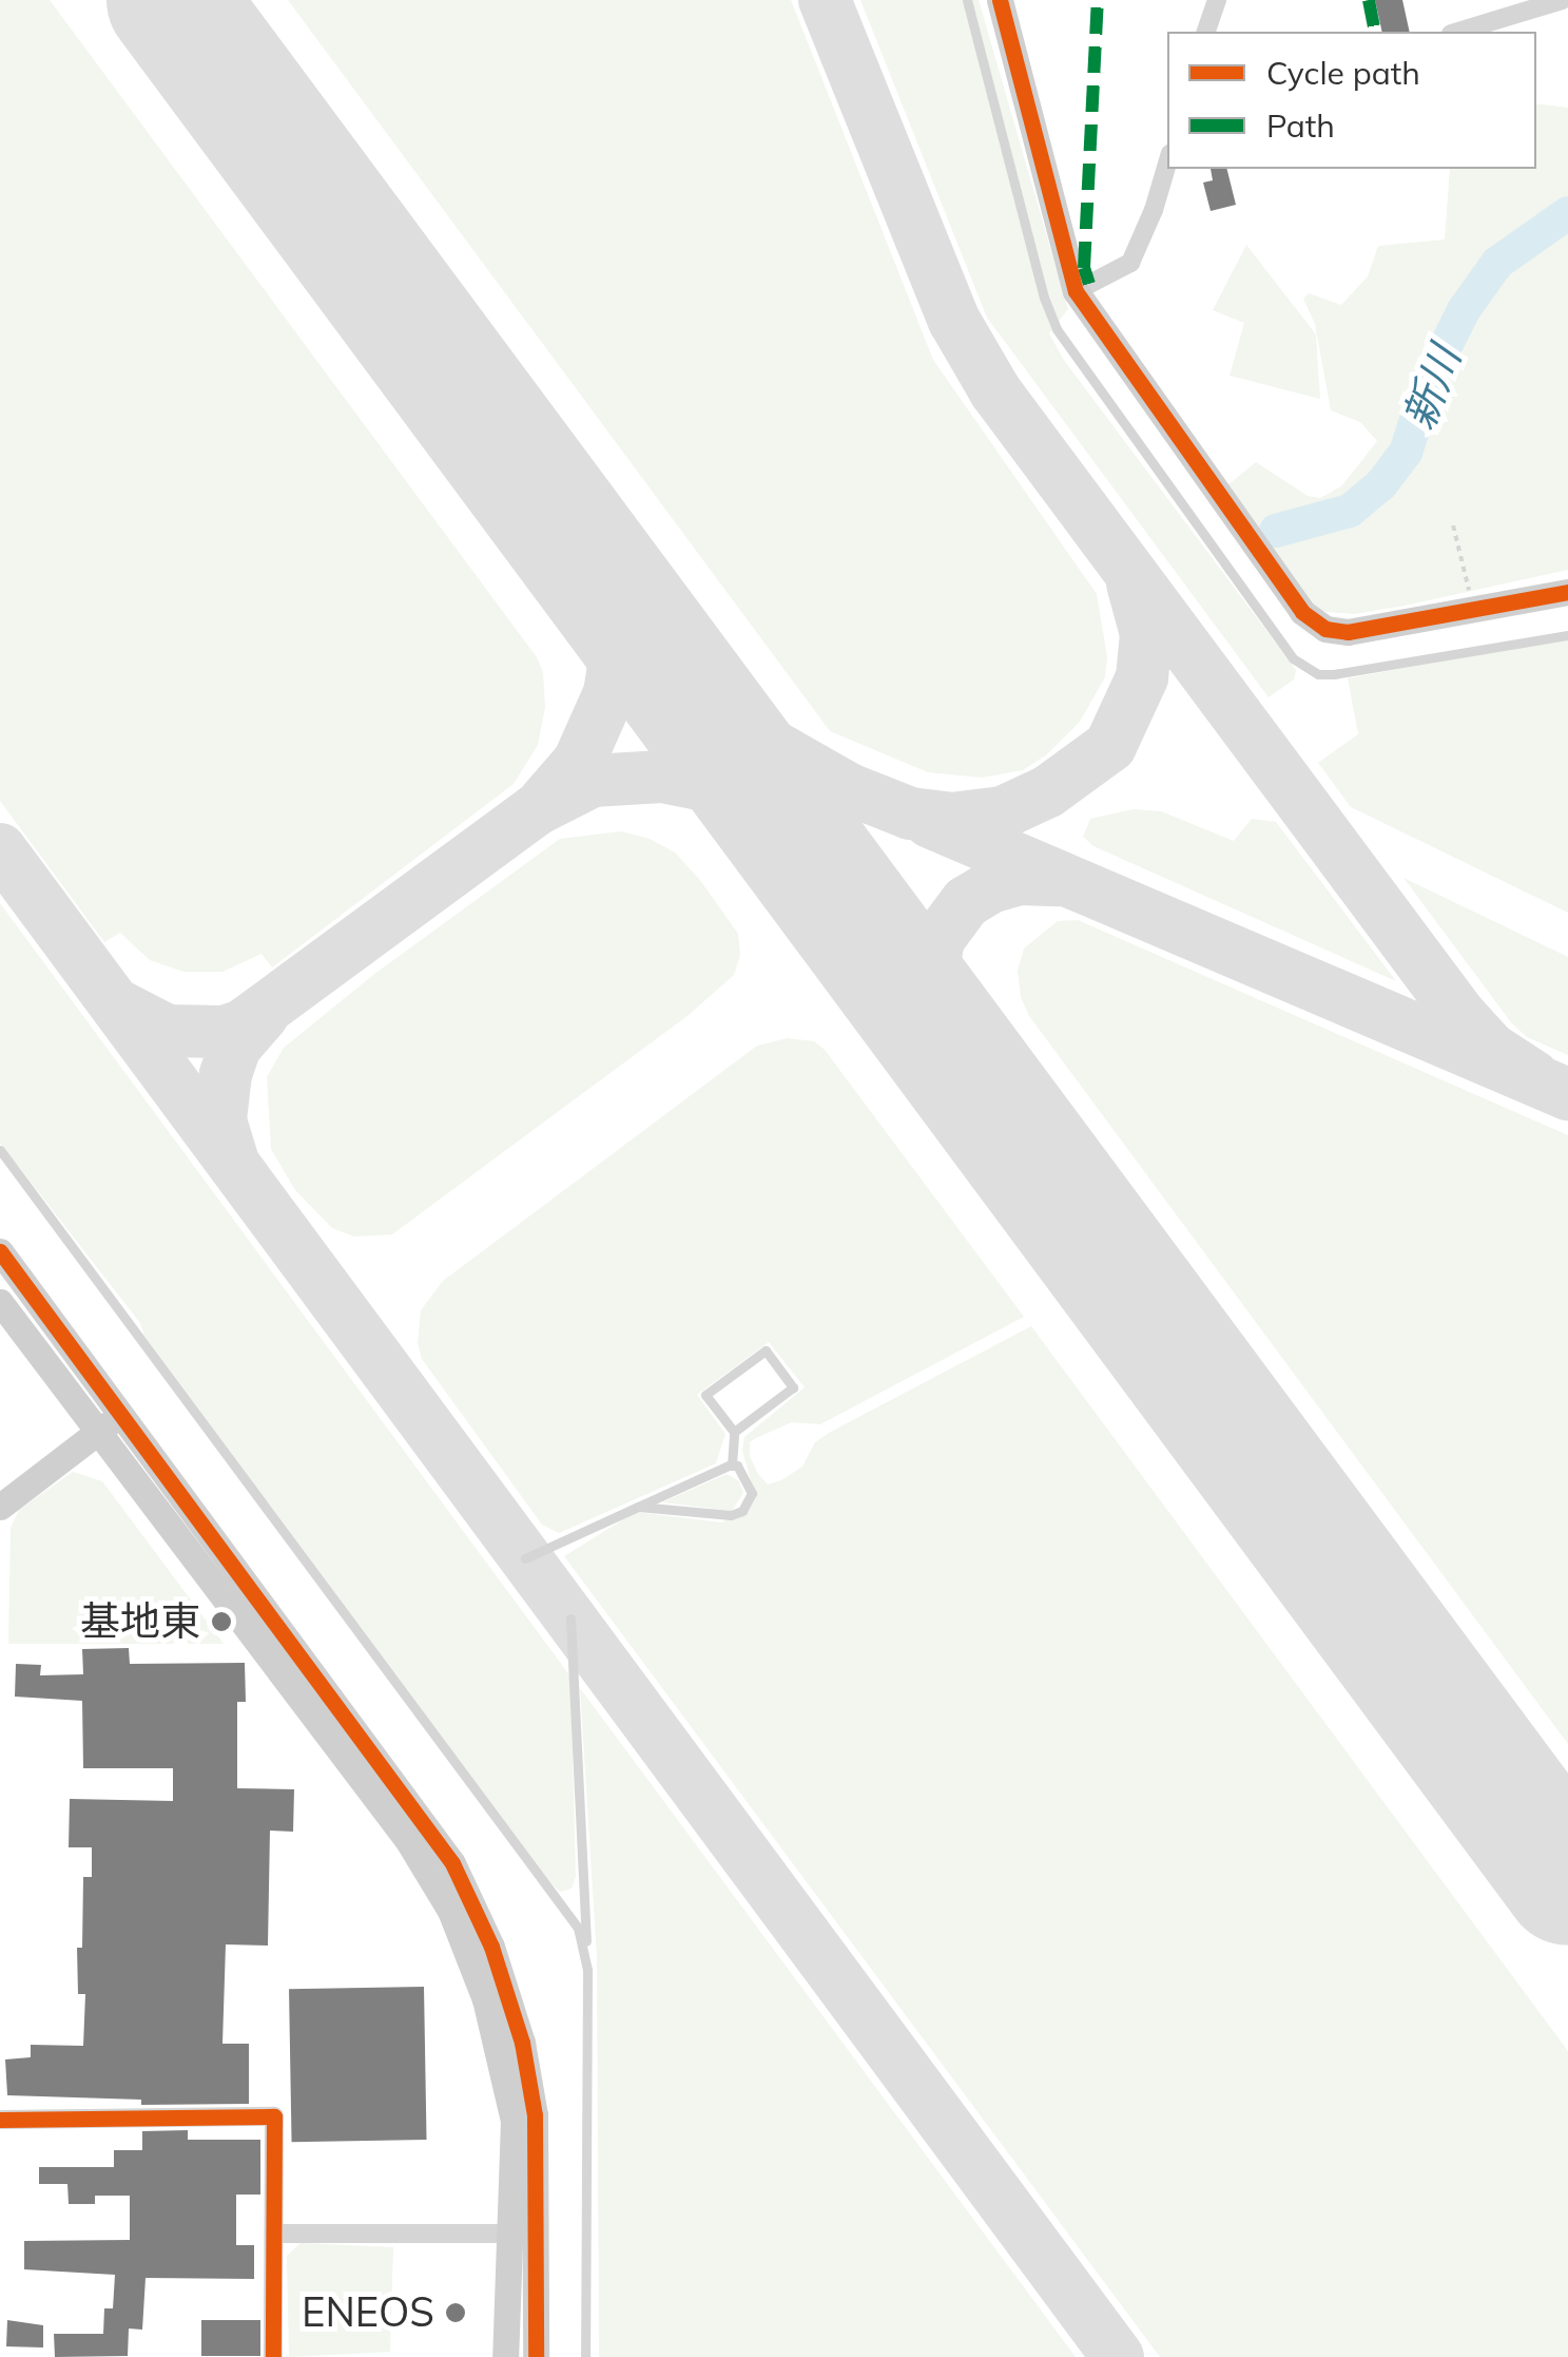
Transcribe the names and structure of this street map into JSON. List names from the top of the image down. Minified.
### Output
{"water":["新川"],"places":["基地東","ENEOS"],"legend":["Cycle path","Path"]}
